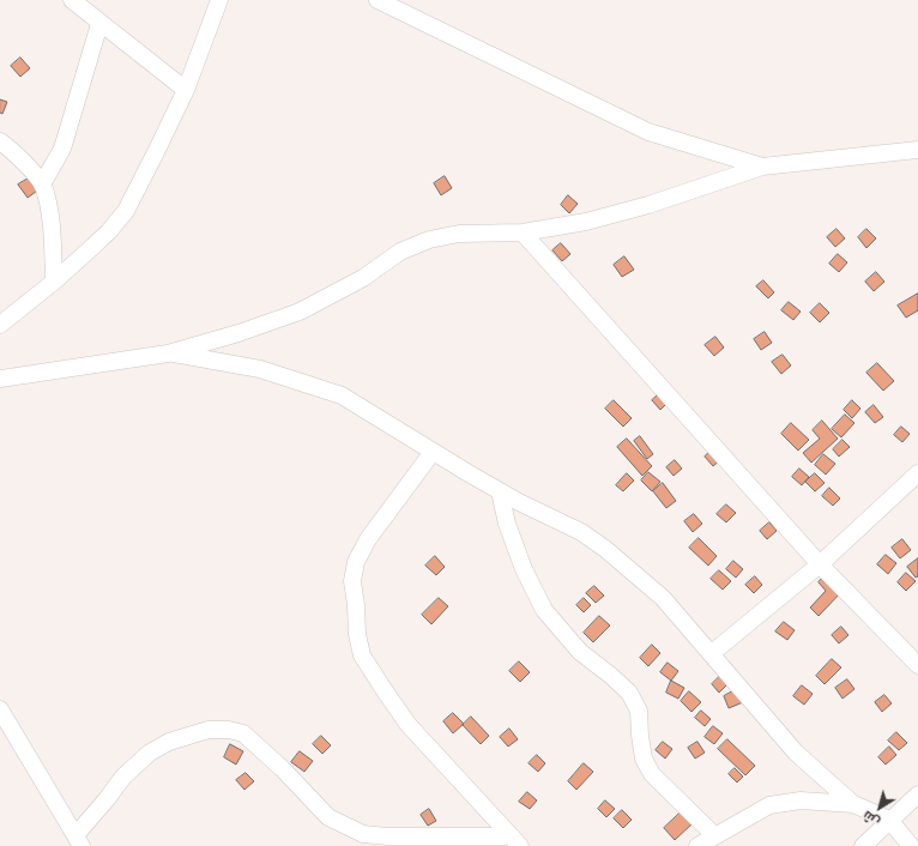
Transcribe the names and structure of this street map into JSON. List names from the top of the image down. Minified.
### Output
{"north":"bottom left"}
